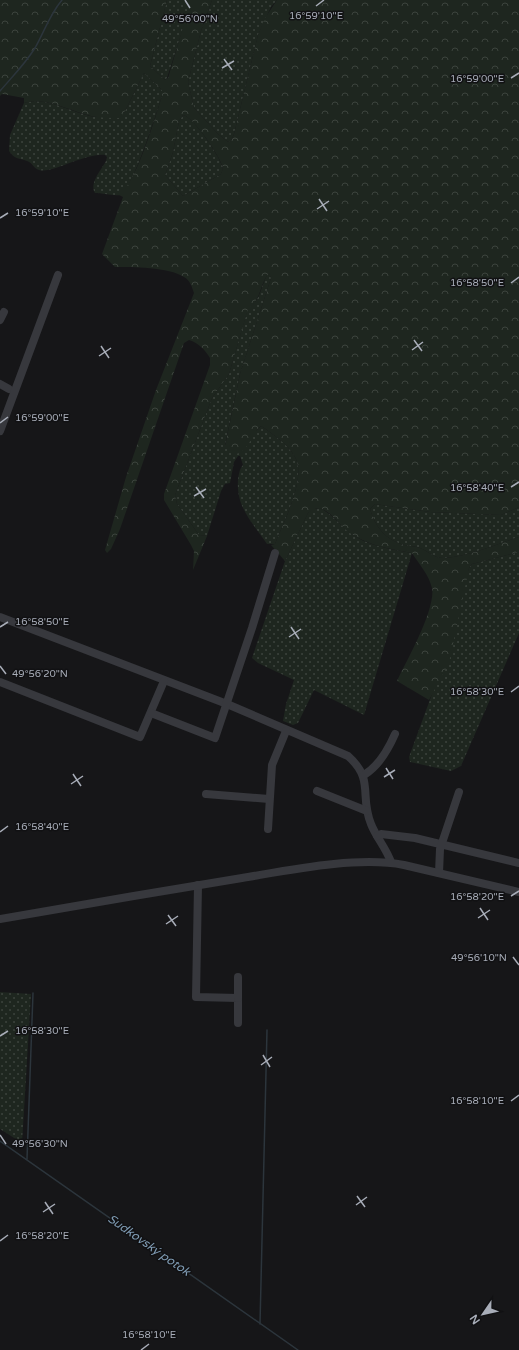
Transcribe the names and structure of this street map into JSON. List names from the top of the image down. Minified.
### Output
{"water":["Sudkovský potok"],"north":"bottom left","coordinates":["16°59'10\"E","49°56'00\"N","16°59'00\"E","16°58'50\"E","16°58'40\"E","49°56'20\"N","16°58'30\"E","16°58'20\"E","49°56'10\"N","16°58'10\"E","49°56'30\"N"]}
